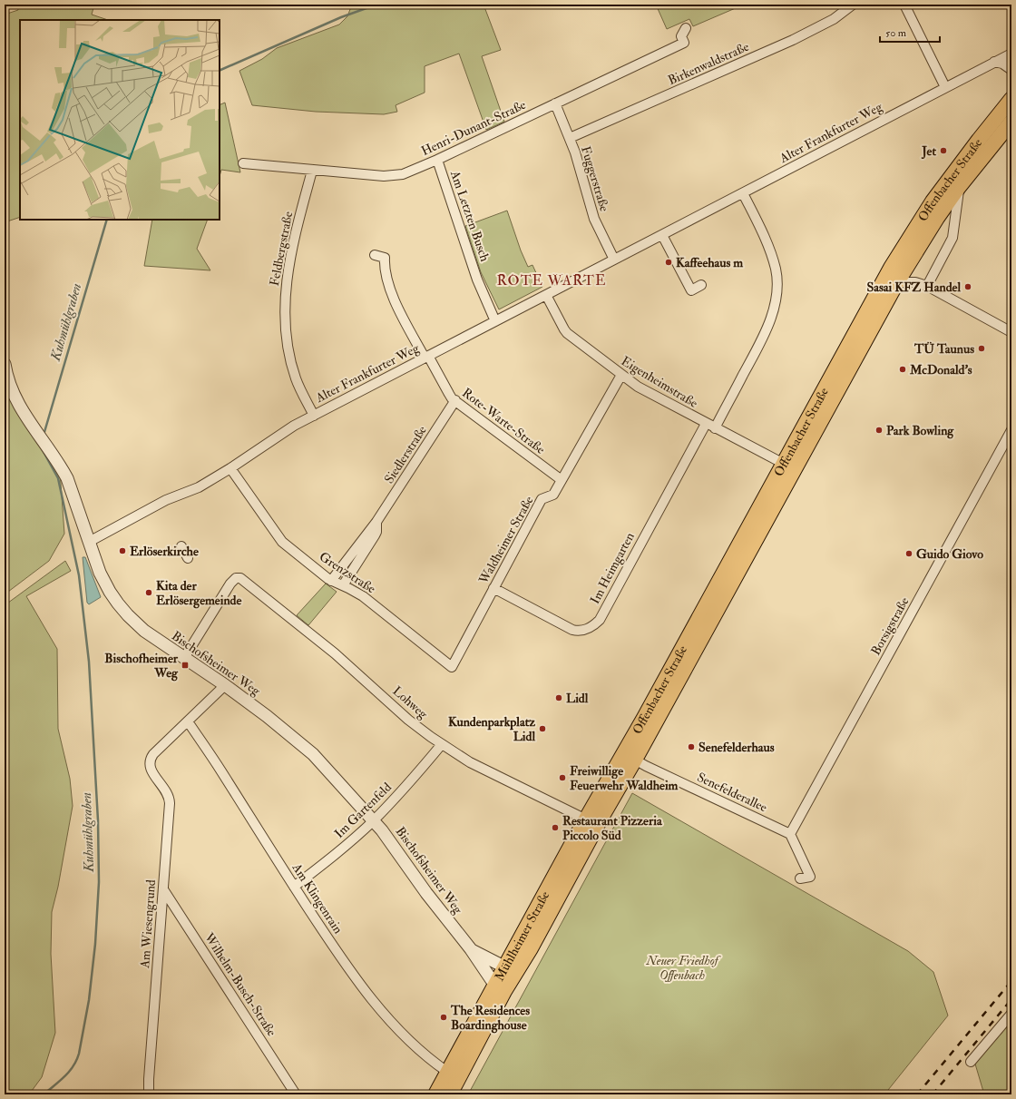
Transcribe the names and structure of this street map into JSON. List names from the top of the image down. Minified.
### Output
{"streets":{"main road":["Offenbacher Straße","Mühlheimer Straße"],"street":["Birkenwaldstraße","Henri-Dunant-Straße","Alter Frankfurter Weg","Fuggerstraße","Am Letzten Busch","Feldbergstraße","Eigenheimstraße","Rote-Warte-Straße","Siedlerstraße","Waldheimer Straße","Im Heimgarten","Grenzstraße","Borsigstraße","Bischofsheimer Weg","Lohweg","Senefelderallee","Im Gartenfeld","Am Klingenrain","Am Wiesengrund","Wilhelm-Busch-Straße"]},"crossings":[["Birkenwaldstraße","Fuggerstraße"],["Henri-Dunant-Straße","Fuggerstraße"],["Henri-Dunant-Straße","Am Letzten Busch"],["Henri-Dunant-Straße","Feldbergstraße"],["Alter Frankfurter Weg","Fuggerstraße"],["Alter Frankfurter Weg","Am Letzten Busch"],["Alter Frankfurter Weg","Feldbergstraße"],["Alter Frankfurter Weg","Eigenheimstraße"],["Alter Frankfurter Weg","Rote-Warte-Straße"],["Alter Frankfurter Weg","Grenzstraße"],["Alter Frankfurter Weg","Bischofsheimer Weg"],["Offenbacher Straße","Eigenheimstraße"],["Offenbacher Straße","Senefelderallee"],["Offenbacher Straße","Mühlheimer Straße"],["Eigenheimstraße","Waldheimer Straße"],["Eigenheimstraße","Im Heimgarten"],["Rote-Warte-Straße","Siedlerstraße"],["Rote-Warte-Straße","Waldheimer Straße"],["Siedlerstraße","Grenzstraße"],["Waldheimer Straße","Im Heimgarten"],["Waldheimer Straße","Grenzstraße"],["Borsigstraße","Senefelderallee"],["Bischofsheimer Weg","Lohweg"],["Bischofsheimer Weg","Im Gartenfeld"],["Bischofsheimer Weg","Mühlheimer Straße"],["Lohweg","Im Gartenfeld"],["Lohweg","Mühlheimer Straße"],["Im Gartenfeld","Am Klingenrain"],["Am Klingenrain","Am Wiesengrund"],["Am Klingenrain","Mühlheimer Straße"],["Am Wiesengrund","Wilhelm-Busch-Straße"]],"districts":["ROTE WARTE"],"water":["Kuhmühlgraben"],"parks":["Neuer Friedhof Offenbach"],"places":{"other":["Jet","Kaffeehaus m","Sasai KFZ Handel","TÜ Taunus","McDonald's","Park Bowling","Erlöserkirche","Guido Giovo","Kita der Erlösergemeinde","Lidl","Kundenparkplatz Lidl","Senefelderhaus","Freiwillige Feuerwehr Waldheim","Restaurant Pizzeria Piccolo Süd","The Residences Boardinghouse"],"transit":["Bischofheimer Weg"]},"scale_bar":"50 m"}
